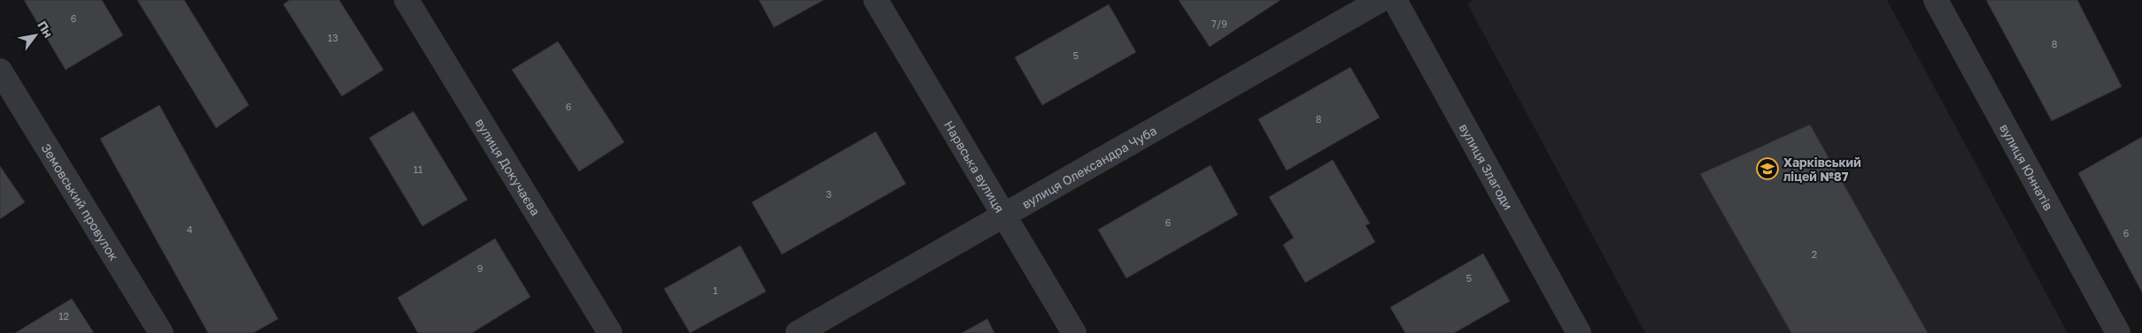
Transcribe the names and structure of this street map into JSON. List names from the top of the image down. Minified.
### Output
{"streets":{"street":["вулиця Докучаєва","Нарвська вулиця","вулиця Злагоди","вулиця Юннатів","вулиця Олександра Чуба","Земовський провулок"]},"crossings":[["Нарвська вулиця","вулиця Олександра Чуба"]],"places":{"school or university":["Харківський ліцей №87"]},"house_numbers":["6","7/9","13","8","5","6","8","11","3","6","4","6","2","9","5","1","12"],"north":"top right"}
